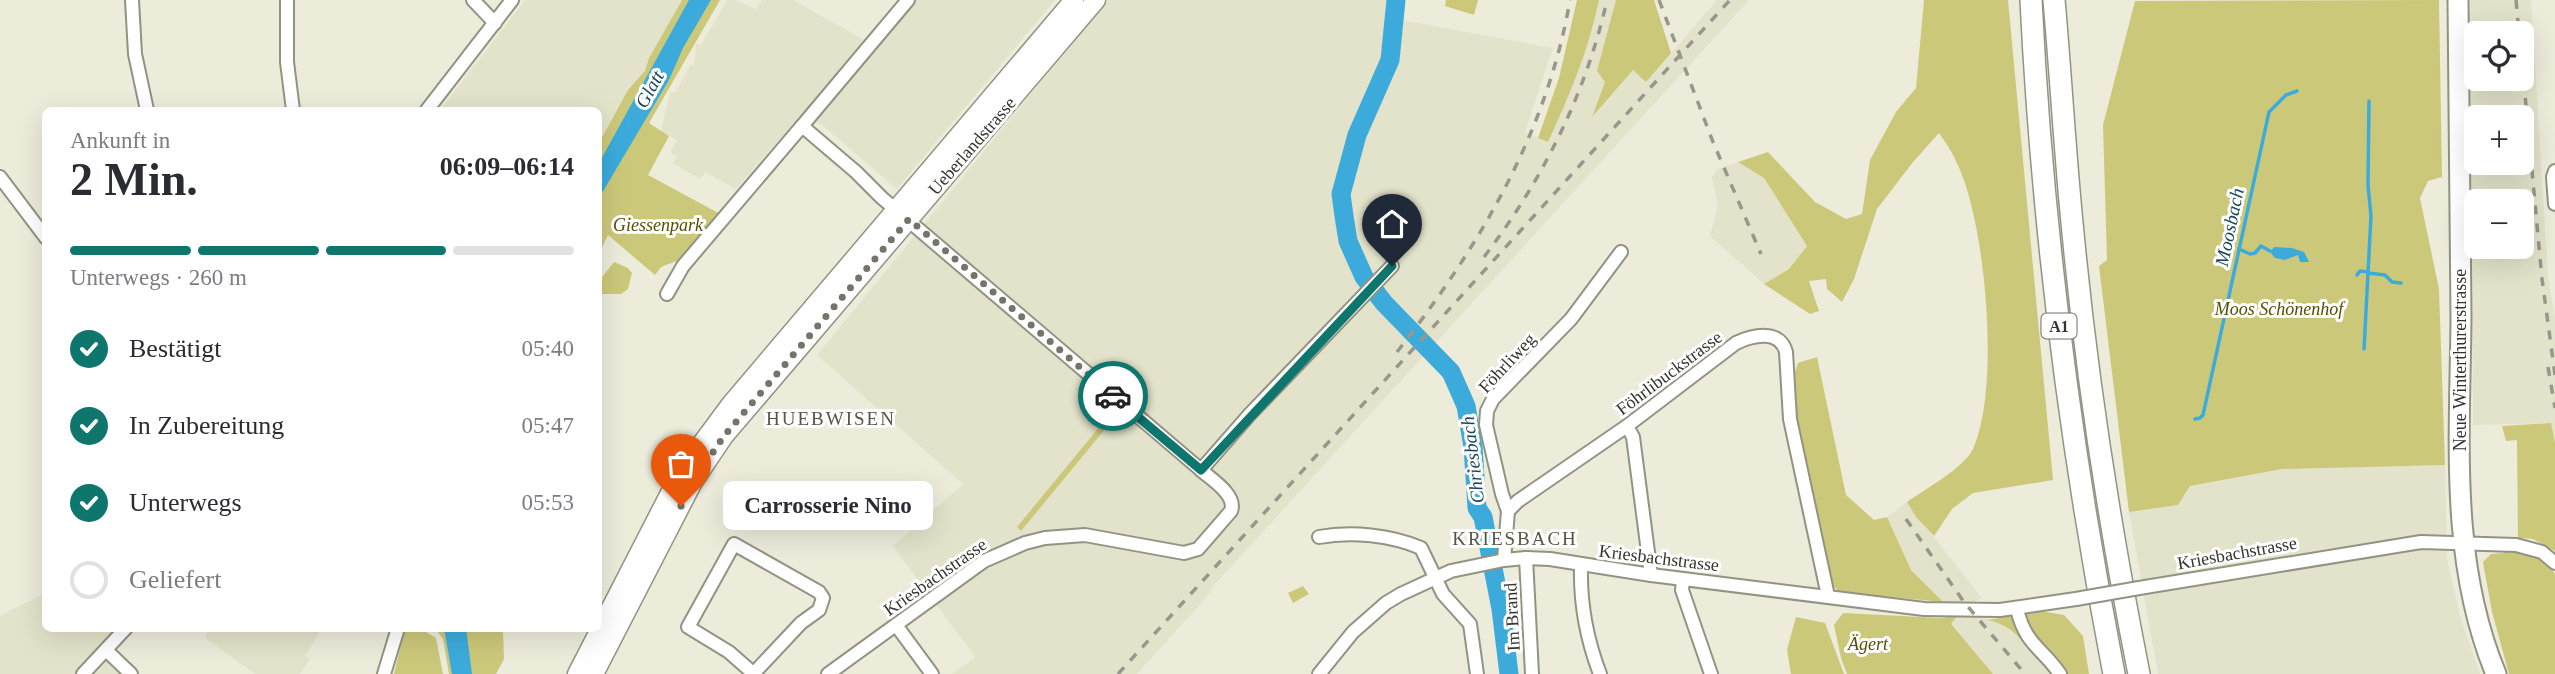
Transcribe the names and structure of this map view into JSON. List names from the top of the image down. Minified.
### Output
{"streets":{"highway":["A1"],"main road":["Ueberlandstrasse","Neue Winterthurerstrasse"],"street":["Föhrliweg","Föhrlibuckstrasse","Kriesbachstrasse","Im Brand"]},"crossings":[["Neue Winterthurerstrasse","Kriesbachstrasse"],["Föhrliweg","Föhrlibuckstrasse"],["Föhrliweg","Kriesbachstrasse"],["Föhrlibuckstrasse","Kriesbachstrasse"],["Kriesbachstrasse","Im Brand"]],"districts":["HUEBWISEN","KRIESBACH"],"water":["Glatt","Moosbach","Chriesbach"],"parks":["Giessenpark","Moos Schönenhof","Ägert"],"places":["Carrosserie Nino"],"page":{"map_buttons":["+","−"],"heading":["2 Min.","Ankunft in","06:09–06:14"],"bar":"Unterwegs · 260 m","list":[["Bestätigt","05:40"],["In Zubereitung","05:47"],["Unterwegs","05:53"],"Geliefert"],"bubble":"Carrosserie Nino"}}
